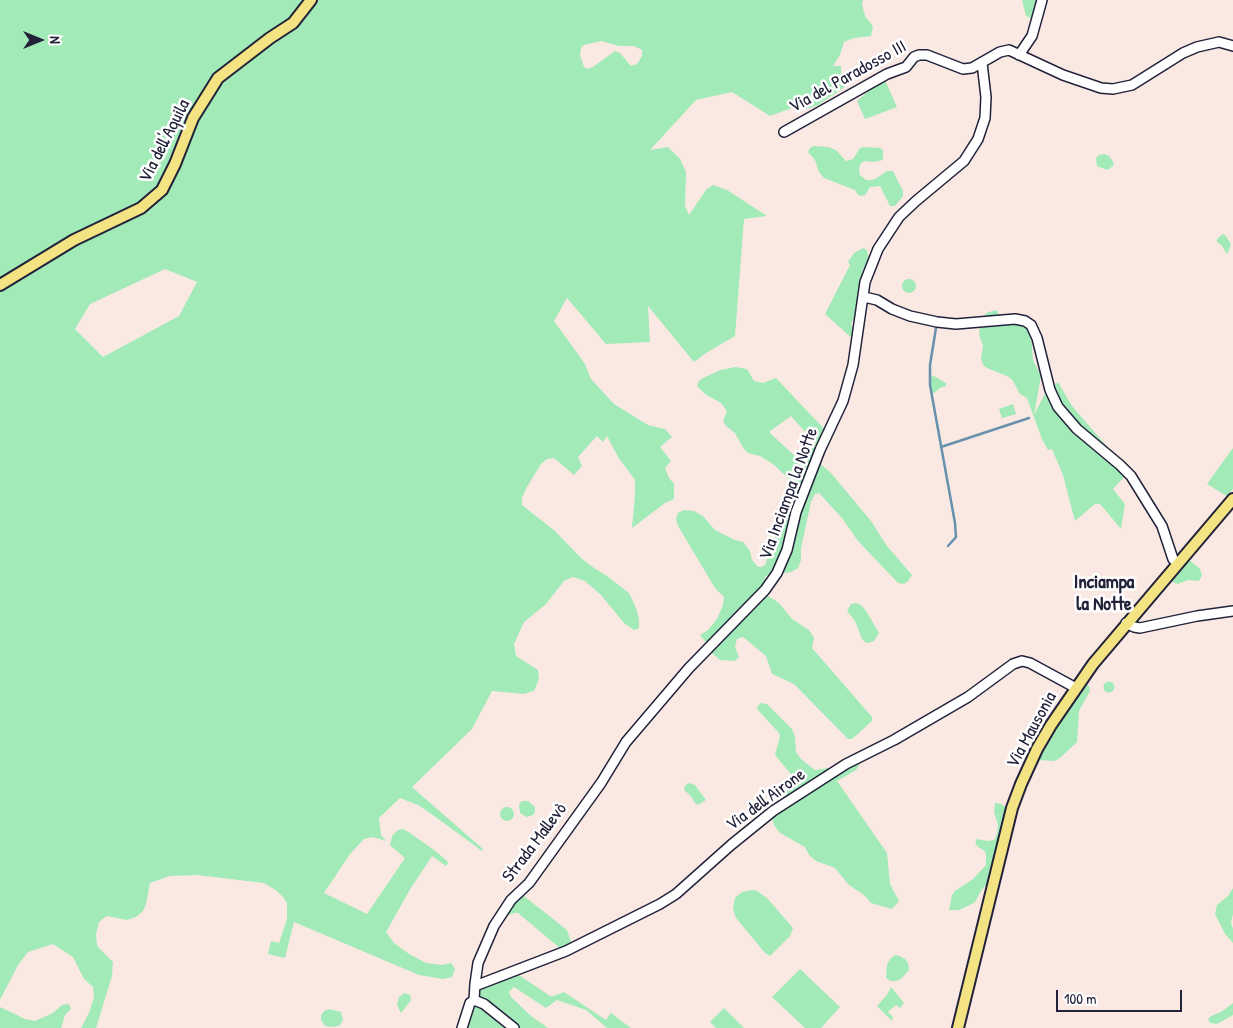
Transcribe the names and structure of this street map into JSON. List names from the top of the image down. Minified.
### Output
{"streets":{"main road":["Via dell'Aquila","Via Mausonia"],"street":["Via del Paradosso III","Via Inciampa la Notte","Via dell'Airone","Strada Mallevò"]},"crossings":[["Via del Paradosso III","Via Inciampa la Notte"],["Via Inciampa la Notte","Strada Mallevò"],["Via Mausonia","Via dell'Airone"],["Via dell'Airone","Strada Mallevò"]],"districts":["Inciampa la Notte"],"scale_bar":"100 m","north":"right"}
